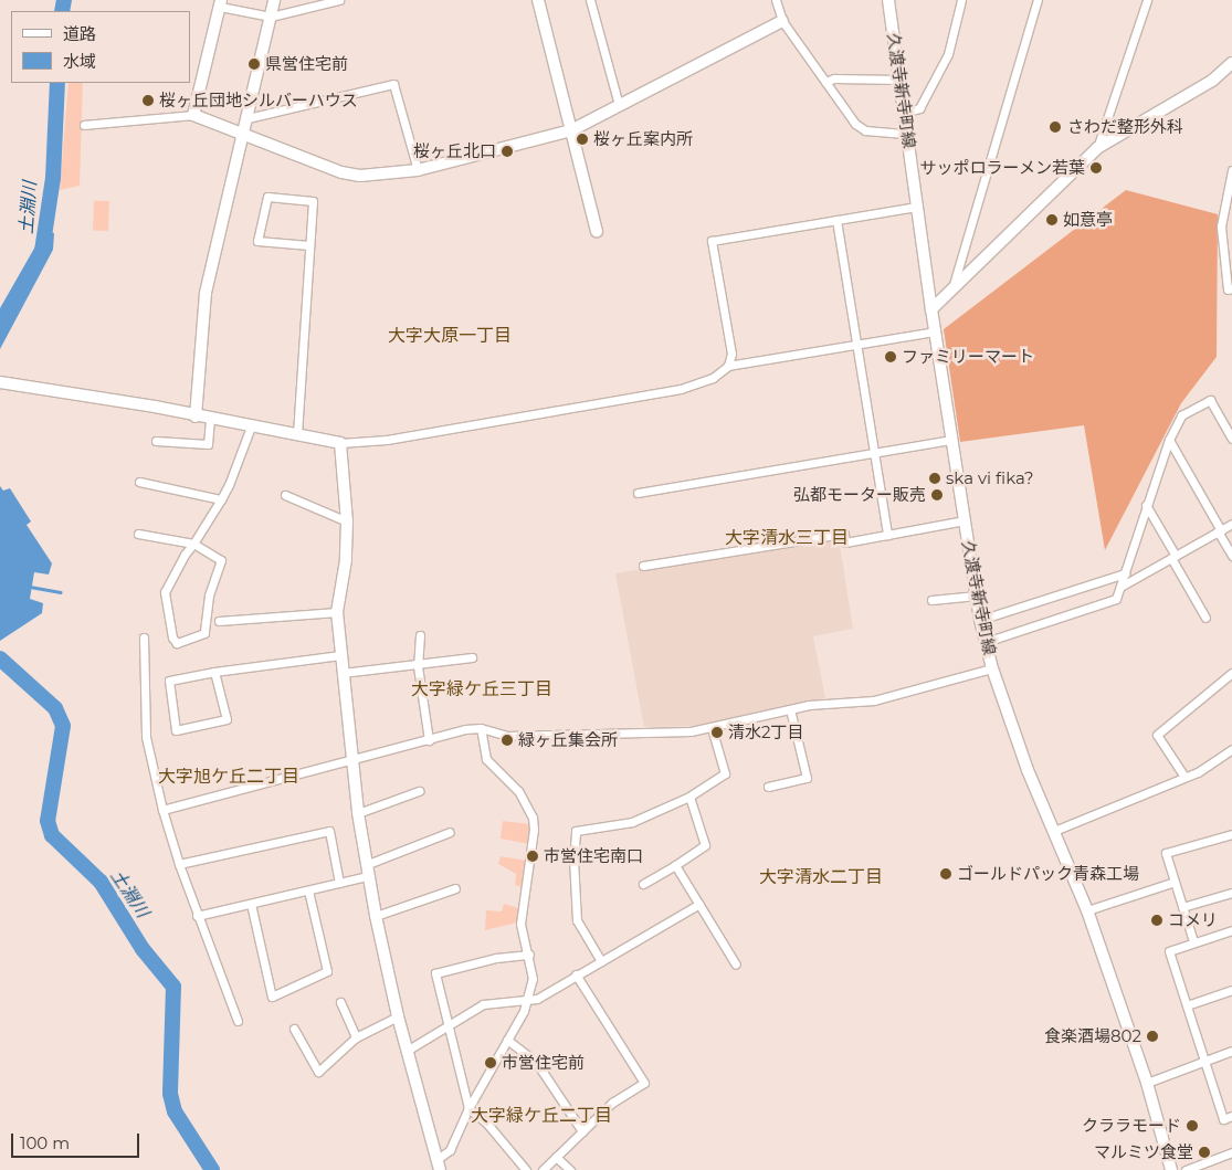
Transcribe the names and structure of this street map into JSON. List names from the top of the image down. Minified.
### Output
{"streets":{"street":["久渡寺新寺町線"]},"districts":["大字大原一丁目","大字清水三丁目","大字緑ケ丘三丁目","大字旭ケ丘二丁目","大字清水二丁目","大字緑ケ丘二丁目"],"water":["土淵川"],"places":["県営住宅前","桜ヶ丘団地シルバーハウス","さわだ整形外科","桜ヶ丘案内所","桜ヶ丘北口","サッポロラーメン若葉","如意亭","ファミリーマート","ska vi fika?","弘都モーター販売","清水2丁目","緑ヶ丘集会所","市営住宅南口","ゴールドパック青森工場","コメリ","食楽酒場802","市営住宅前","クララモード","マルミツ食堂"],"legend":["道路","水域"],"scale_bar":"100 m"}
